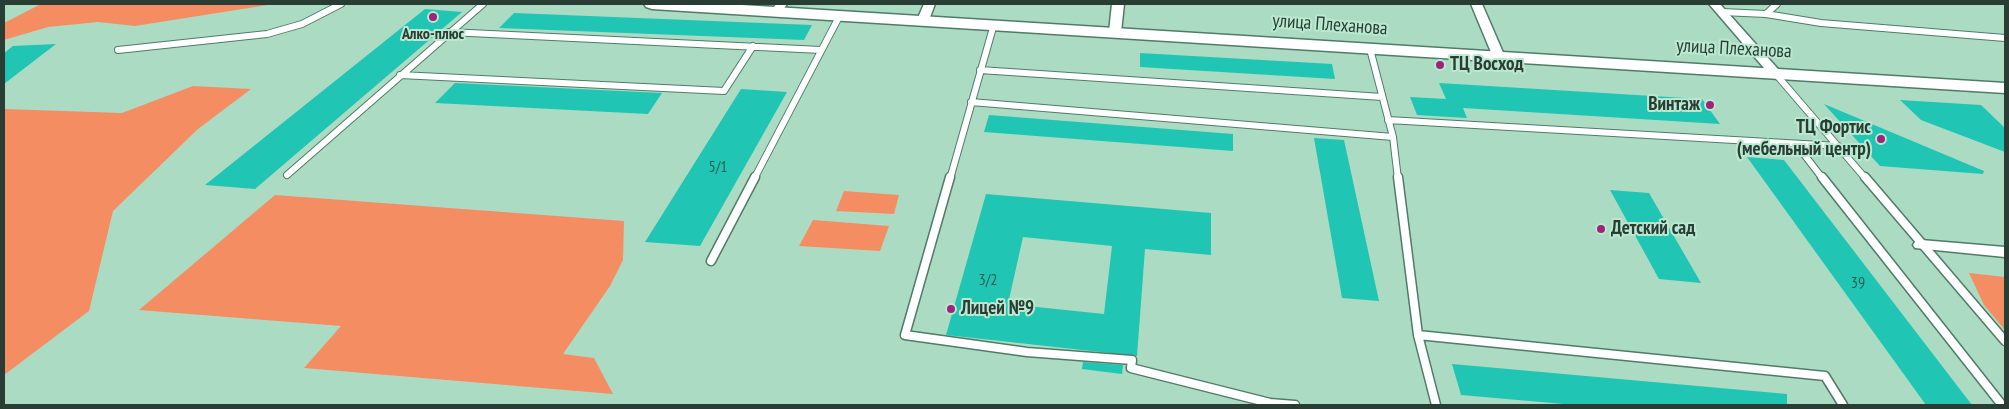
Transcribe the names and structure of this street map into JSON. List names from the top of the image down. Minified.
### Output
{"streets":{"main road":["улица Плеханова"]},"places":["Алко-плюс","ТЦ Восход","Винтаж","ТЦ Фортис (мебельный центр)","Детский сад","Лицей №9"],"house_numbers":["5/1","3/2","39"]}
